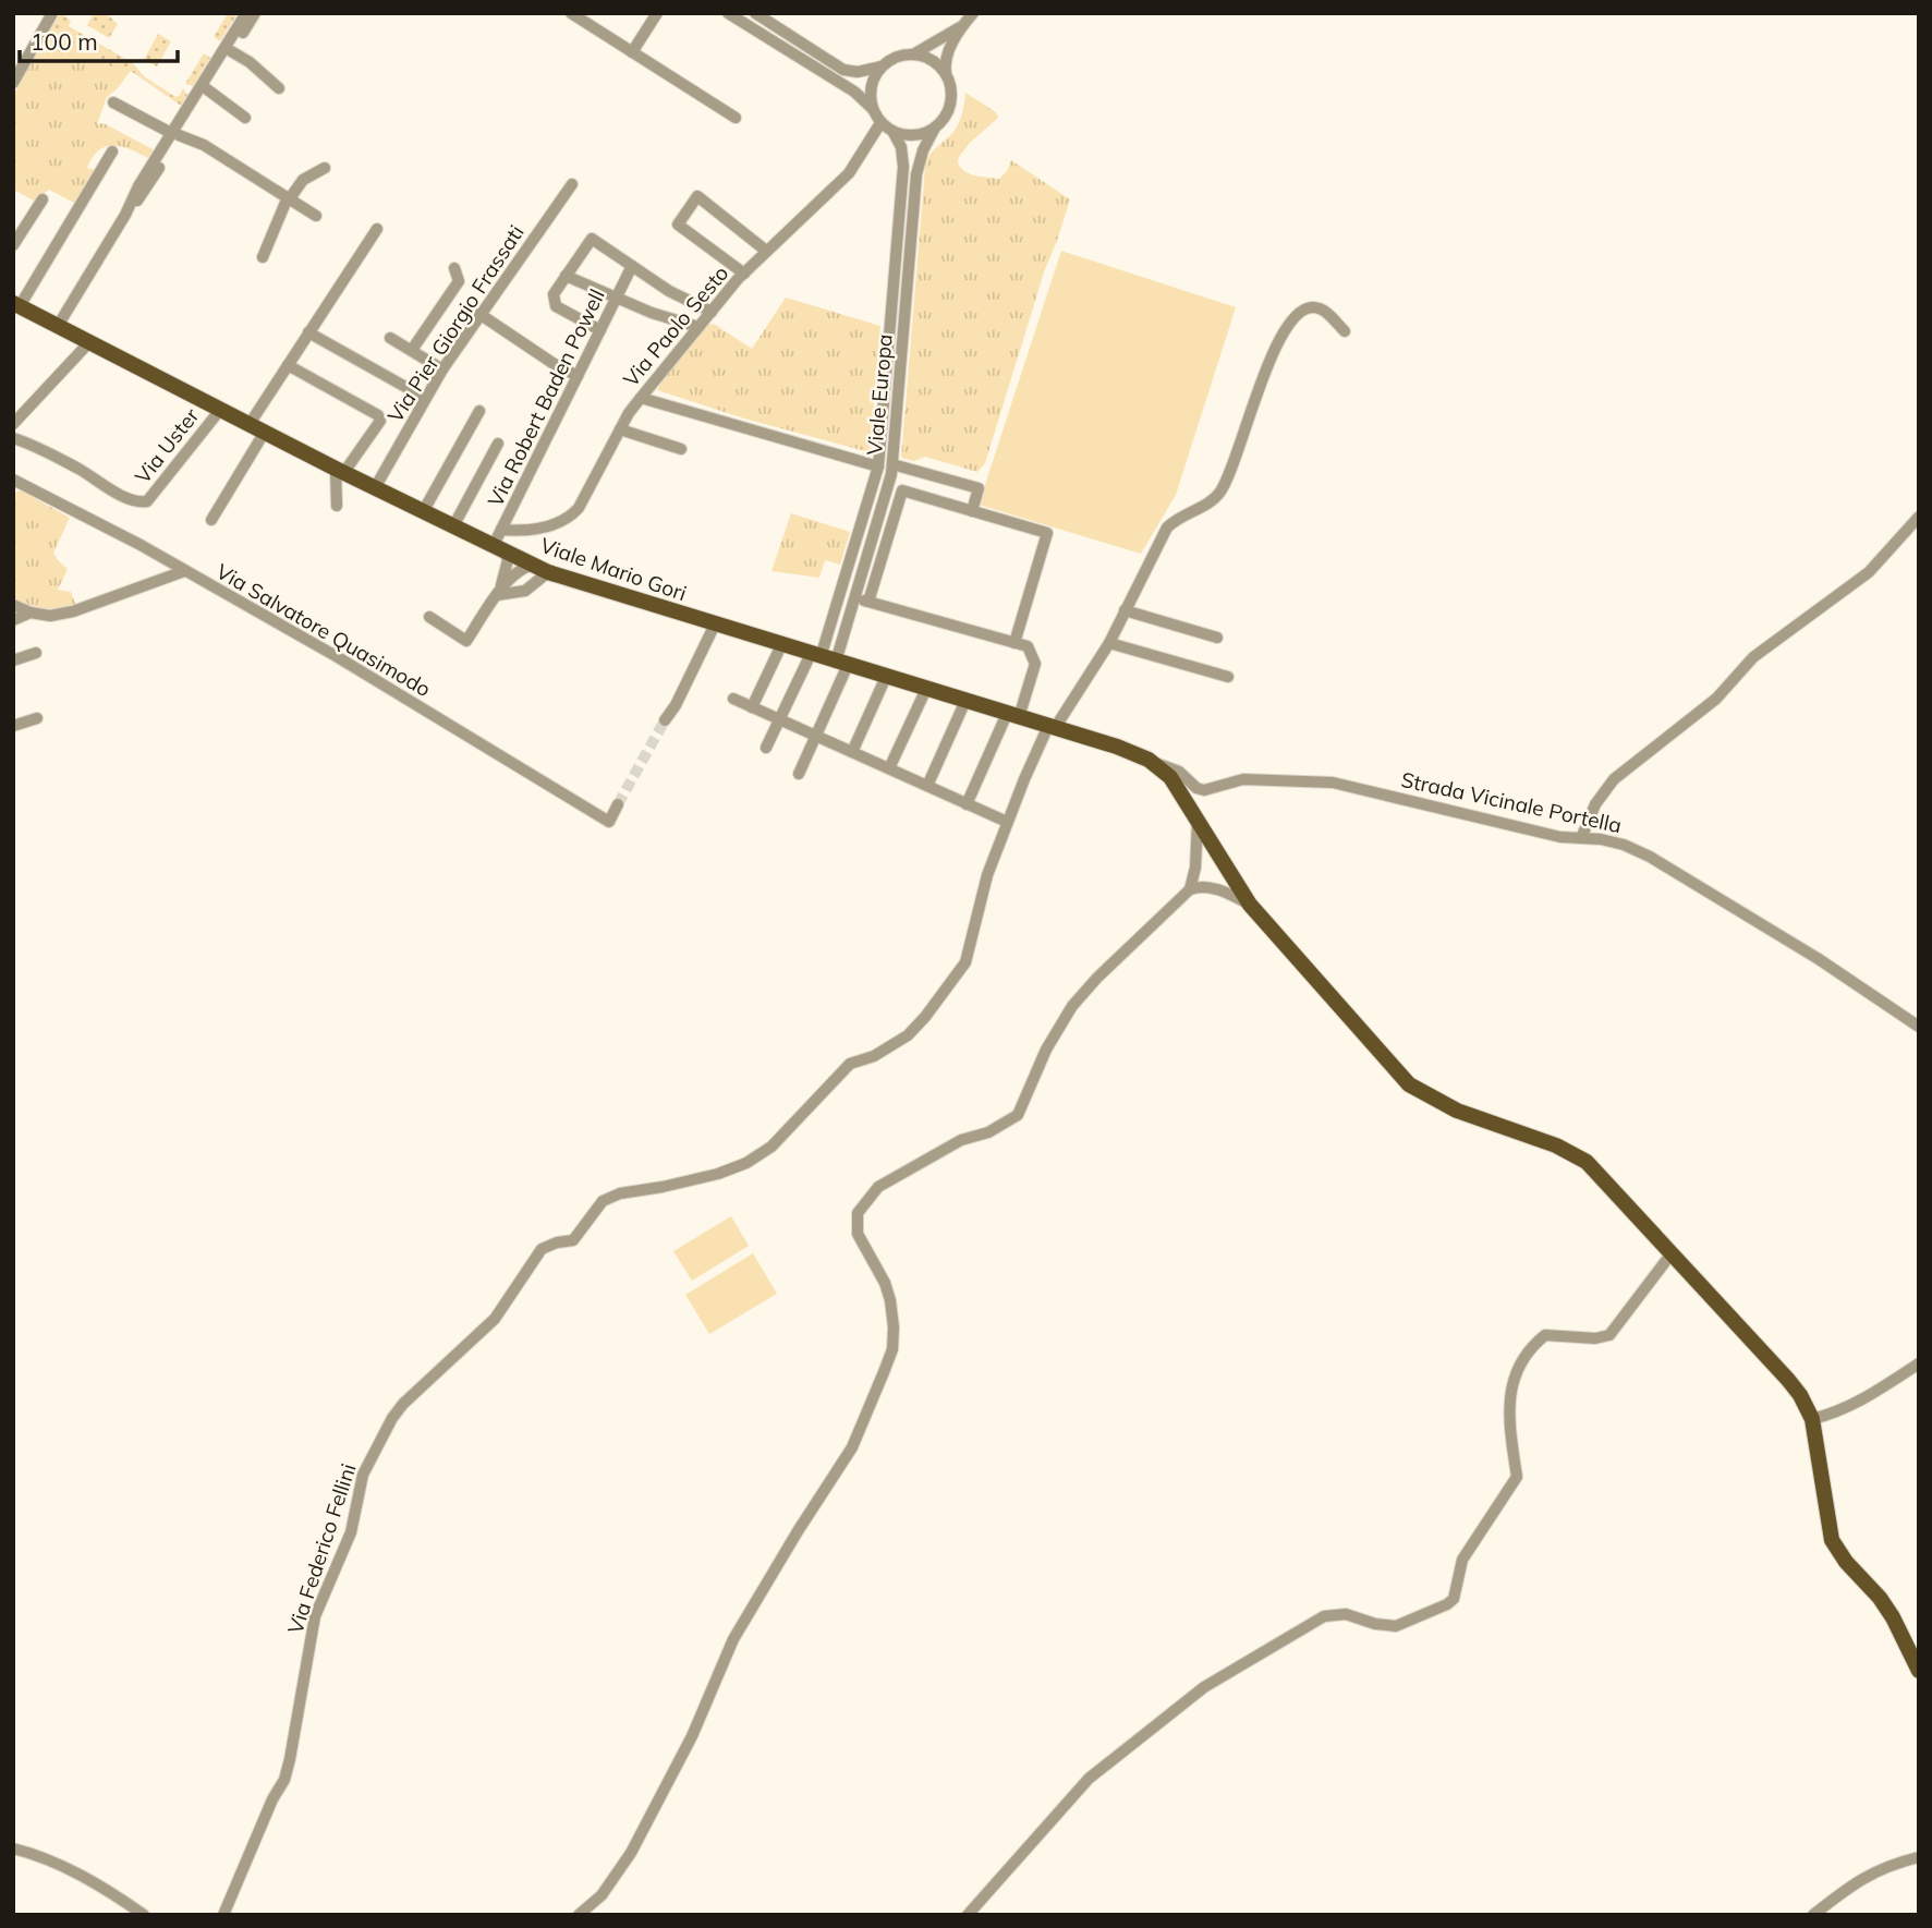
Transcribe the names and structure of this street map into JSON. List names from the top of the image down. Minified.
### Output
{"streets":{"main road":["Viale Mario Gori"],"street":["Via Pier Giorgio Frassati","Via Paolo Sesto","Viale Europa","Via Robert Baden Powell","Via Uster","Via Salvatore Quasimodo","Strada Vicinale Portella","Via Federico Fellini"]},"crossings":[["Via Pier Giorgio Frassati","Viale Mario Gori"],["Via Paolo Sesto","Viale Europa"],["Via Paolo Sesto","Via Robert Baden Powell"],["Viale Europa","Viale Mario Gori"],["Via Robert Baden Powell","Viale Mario Gori"],["Via Uster","Viale Mario Gori"],["Viale Mario Gori","Strada Vicinale Portella"],["Viale Mario Gori","Via Federico Fellini"]],"scale_bar":"100 m"}
